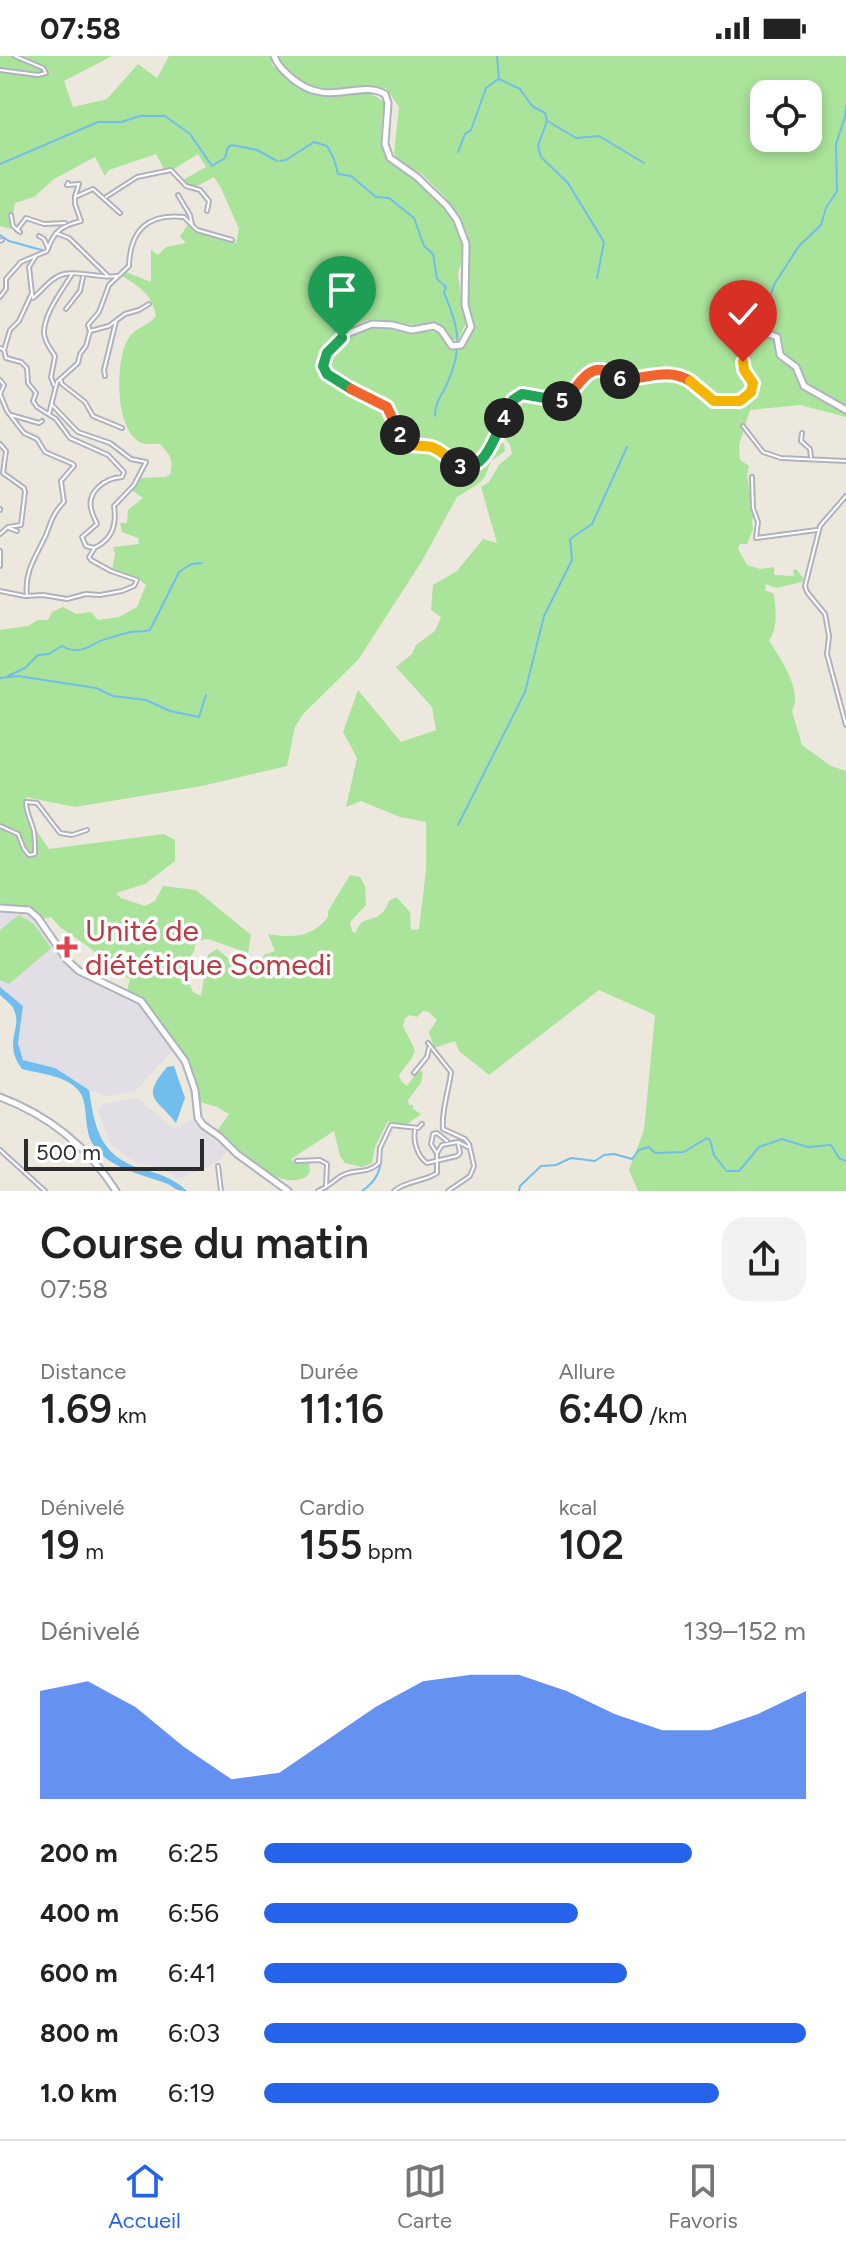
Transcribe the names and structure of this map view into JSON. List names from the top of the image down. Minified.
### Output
{"places":{"health":["Unité de diététique Somedi"]},"scale_bar":"500 m","page":{"status":"07:58","pins":["6","5","4","2","3"],"scale":"500 m","heading":["Course du matin","07:58"],"stats":[["Distance","1.69 km"],["Durée","11:16"],["Allure","6:40 /km"],["Dénivelé","19 m"],["Cardio","155 bpm"],["kcal","102"]],"chart":["Dénivelé","139–152 m"],"list":[{"name":"200 m","note":"6:25"},{"name":"400 m","note":"6:56"},{"name":"600 m","note":"6:41"},{"name":"800 m","note":"6:03"},{"name":"1.0 km","note":"6:19"}],"tabs":["Accueil","Carte","Favoris"]}}
